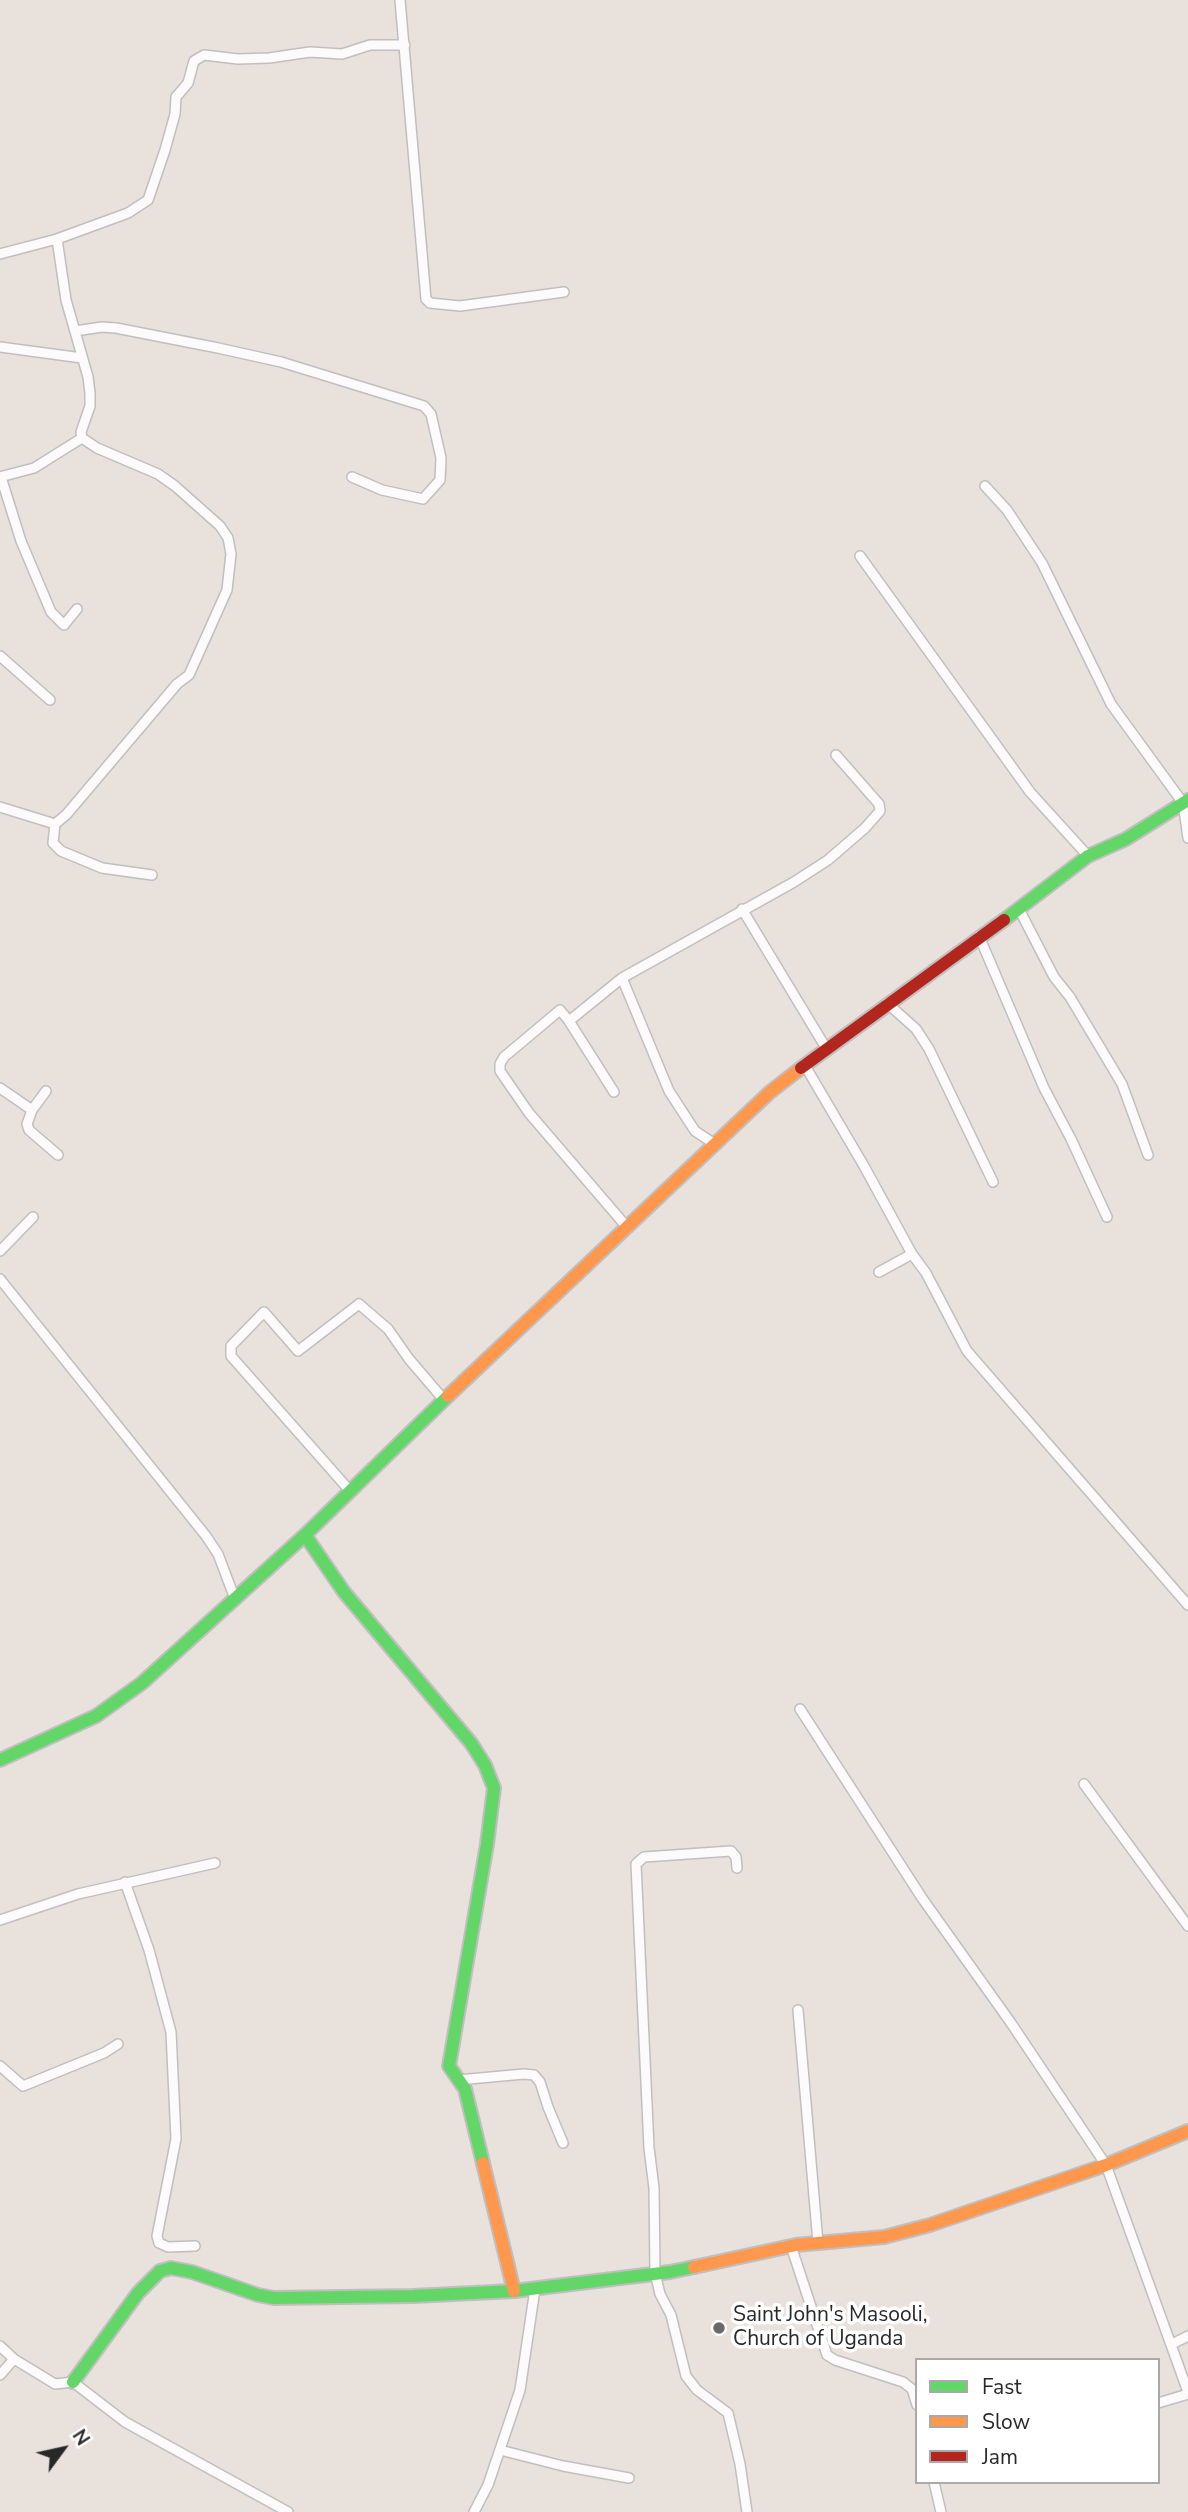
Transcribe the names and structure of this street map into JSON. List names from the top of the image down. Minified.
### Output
{"places":["Saint John's Masooli, Church of Uganda"],"legend":["Fast","Slow","Jam"],"north":"top right"}
